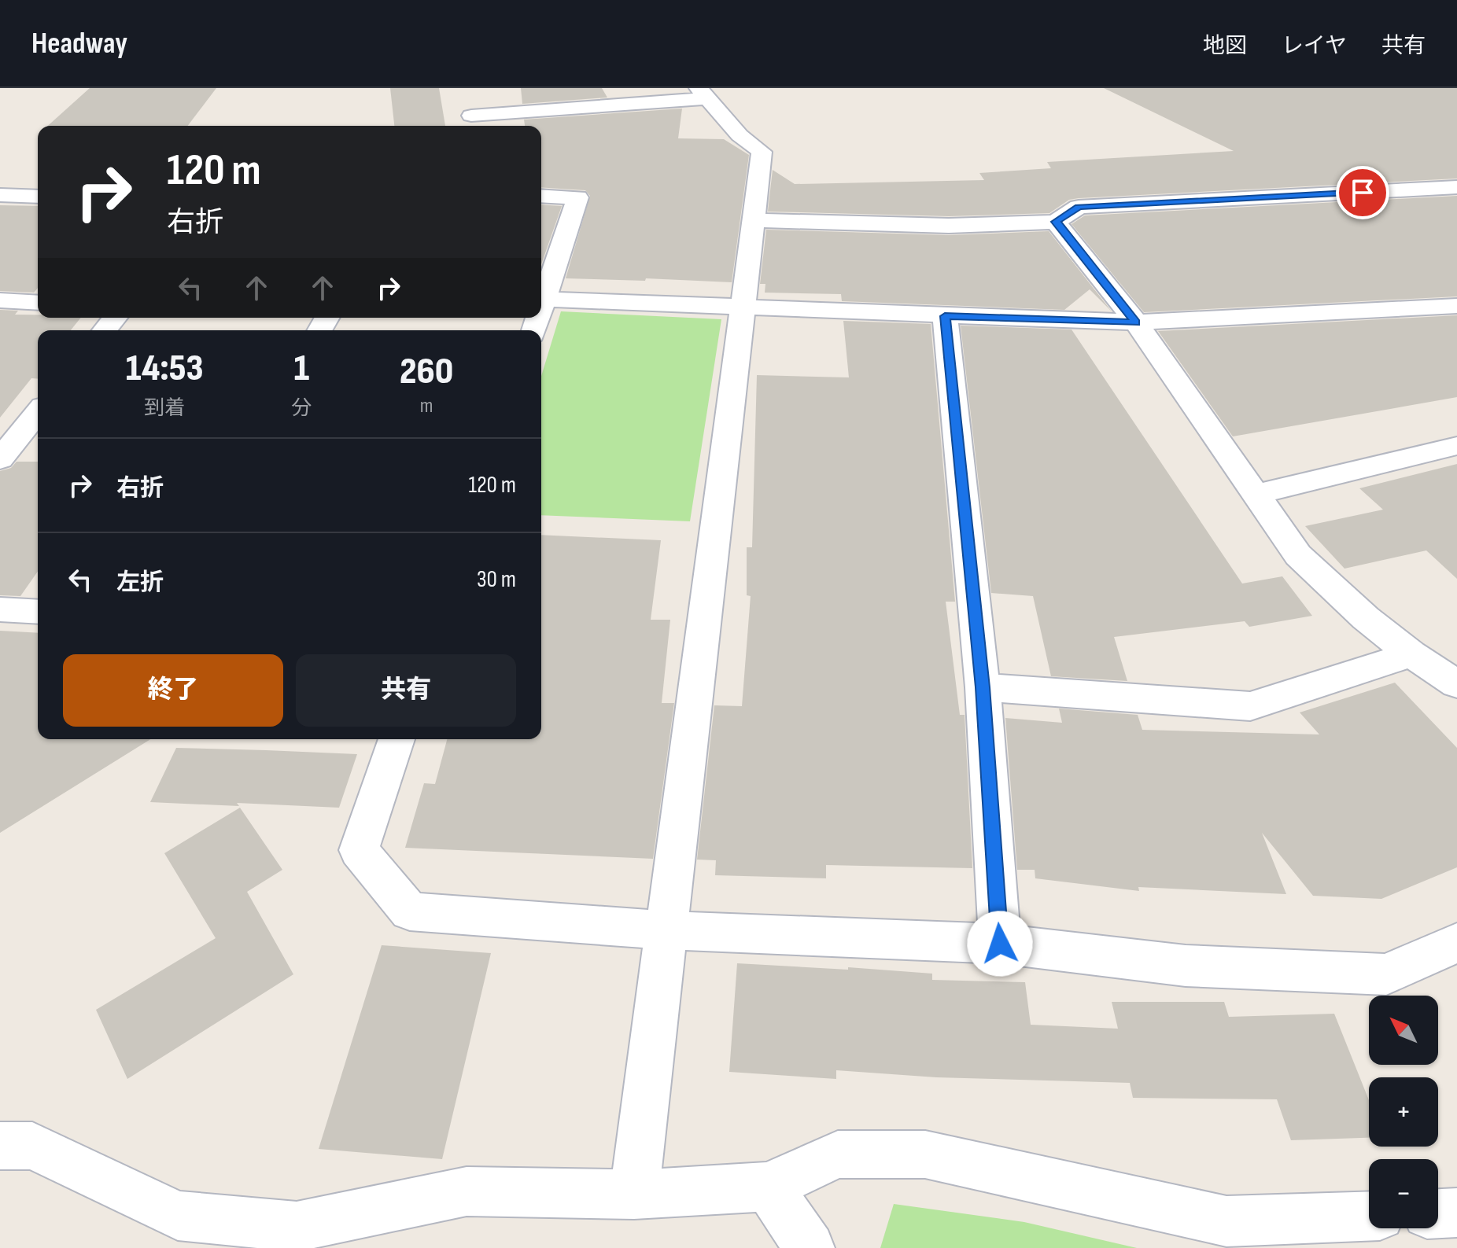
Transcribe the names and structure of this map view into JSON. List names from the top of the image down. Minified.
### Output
{"north":"top left","page":{"header":"Headway","nav":["地図","レイヤ","共有"],"turn":["120 m","右折"],"eta":["14:53","到着","1","分","260","m"],"list":[{"name":"右折","value":"120 m"},{"name":"左折","value":"30 m"}],"buttons":["終了","共有"],"map_buttons":["+","−"]}}
